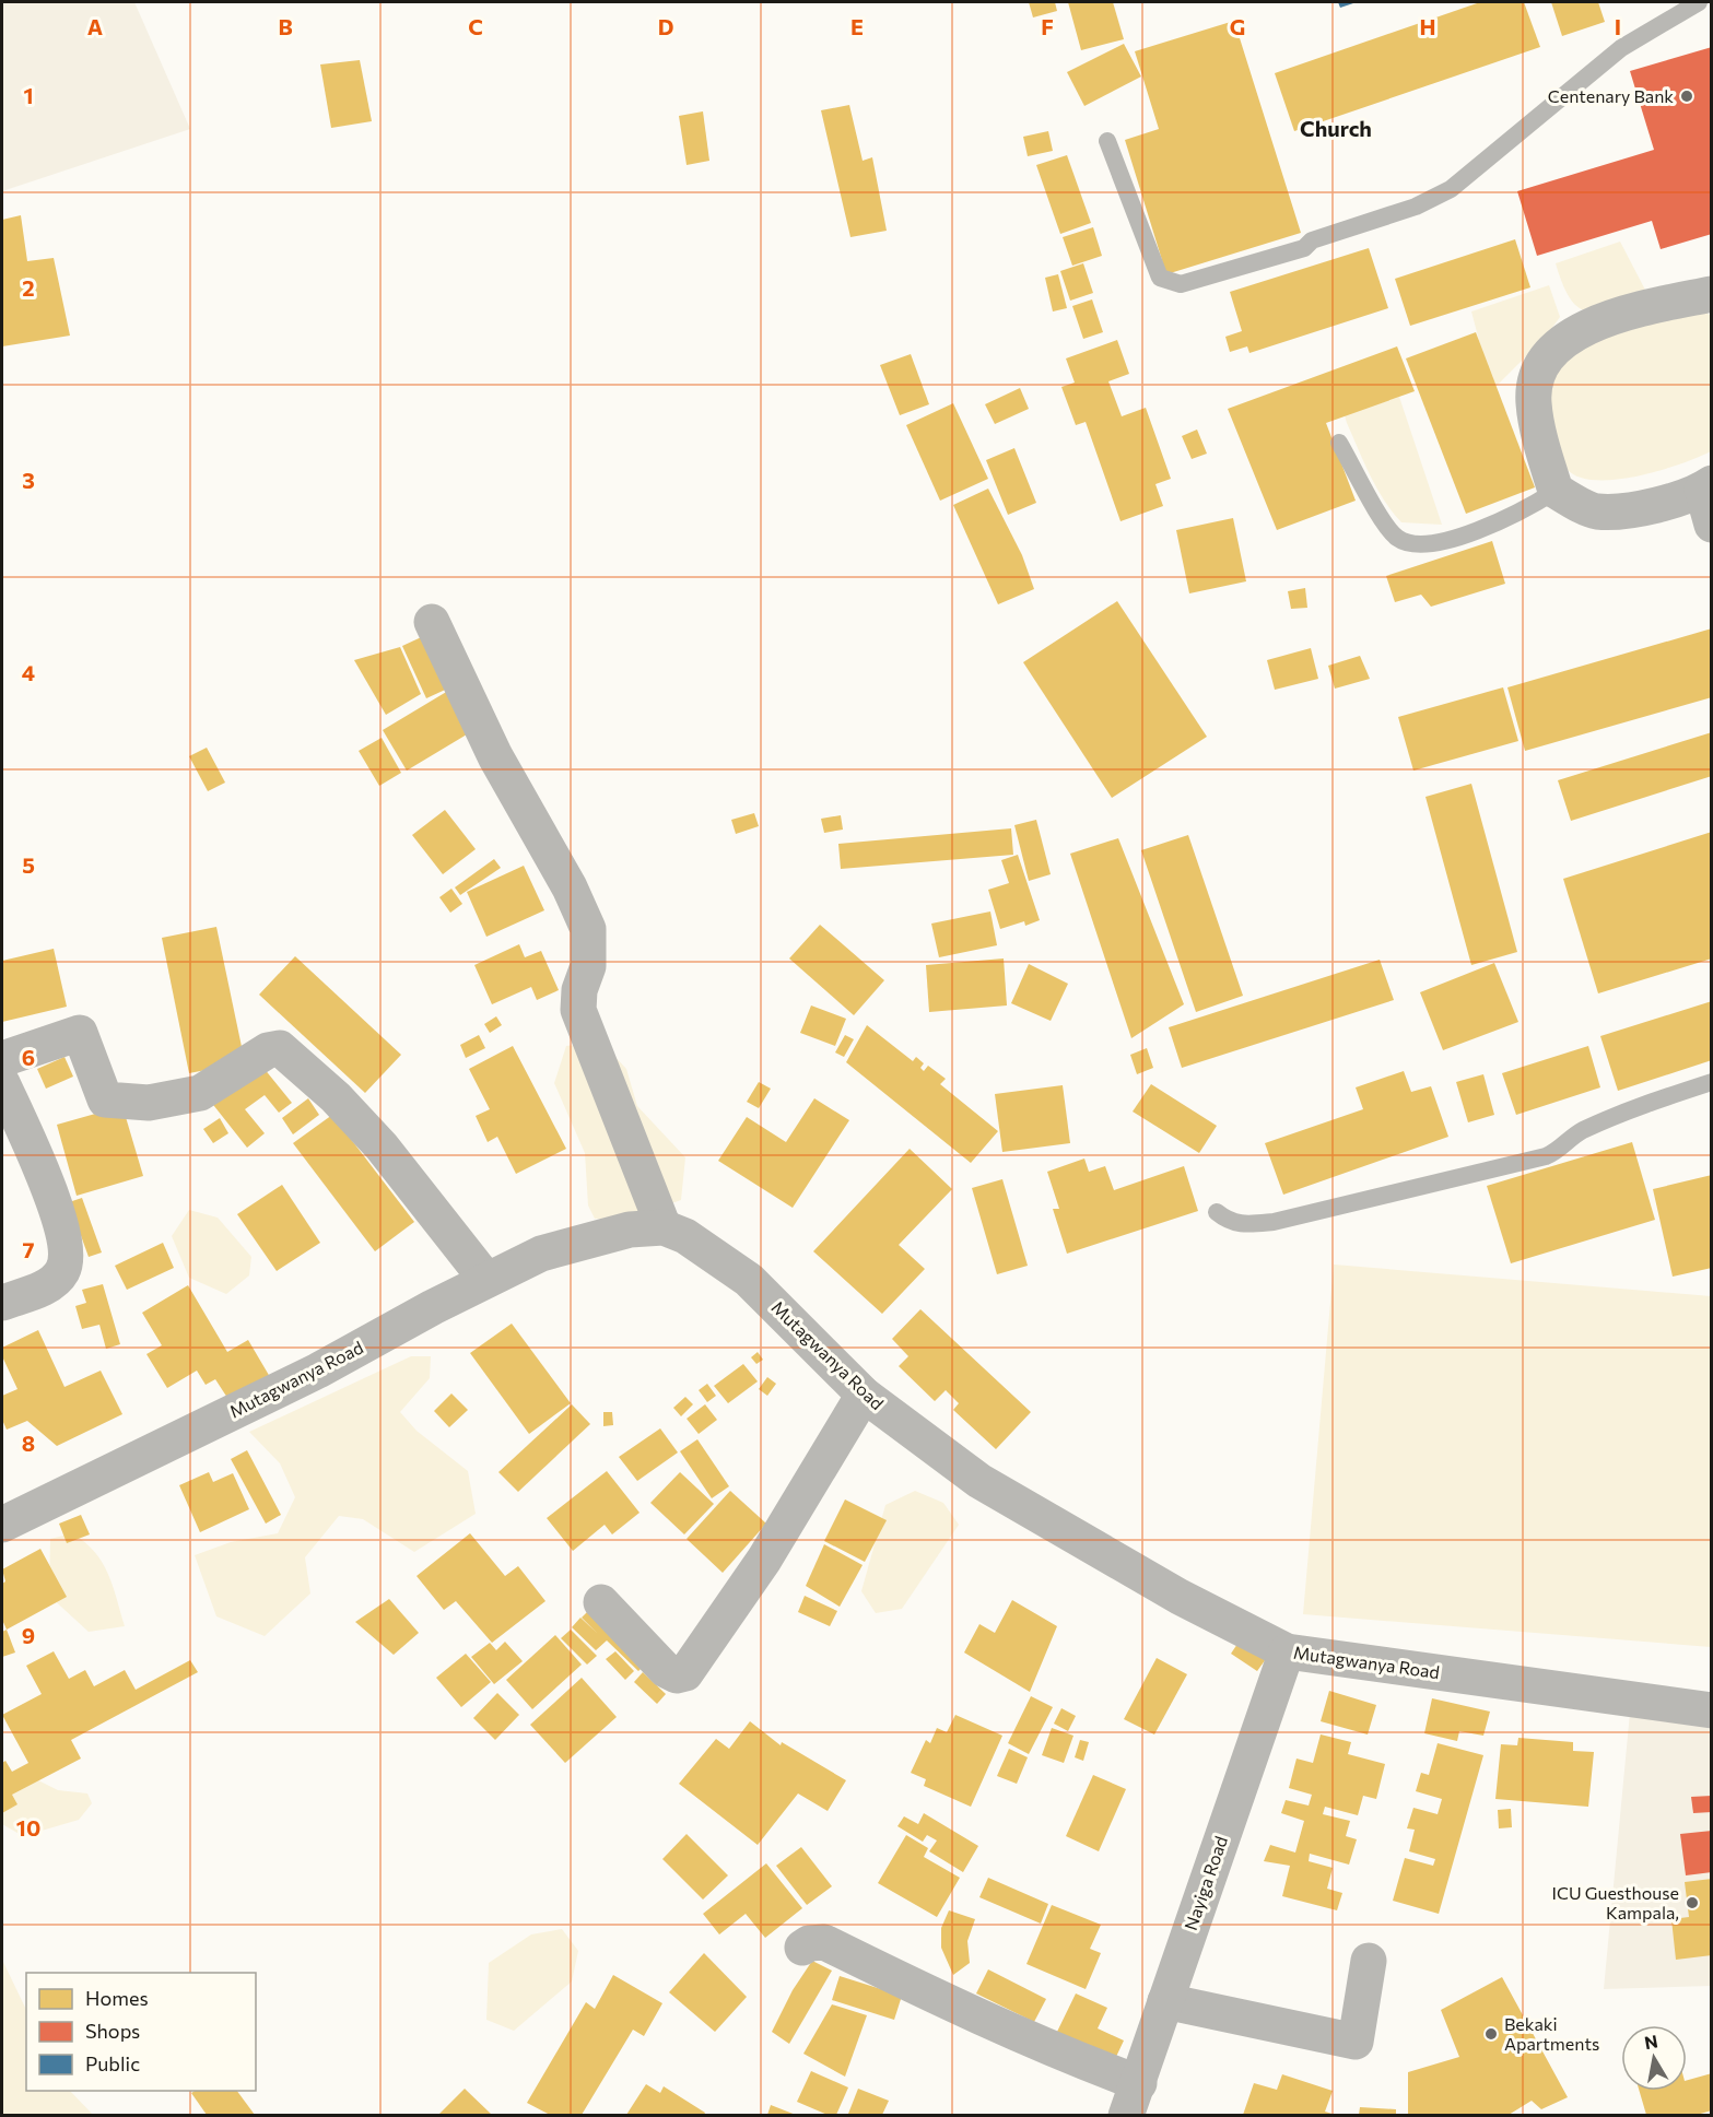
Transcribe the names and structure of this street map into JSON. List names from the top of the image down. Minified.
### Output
{"streets":{"street":["Mutagwanya Road","Nayiga Road"]},"crossings":[["Mutagwanya Road","Nayiga Road"]],"districts":["Church"],"places":["Centenary Bank","ICU Guesthouse Kampala,","Bekaki Apartments"],"legend":["Homes","Shops","Public"],"north":"top","grid":{"columns":["A","B","C","D","E","F","G","H","I"],"rows":["1","2","3","4","5","6","7","8","9","10"]}}
